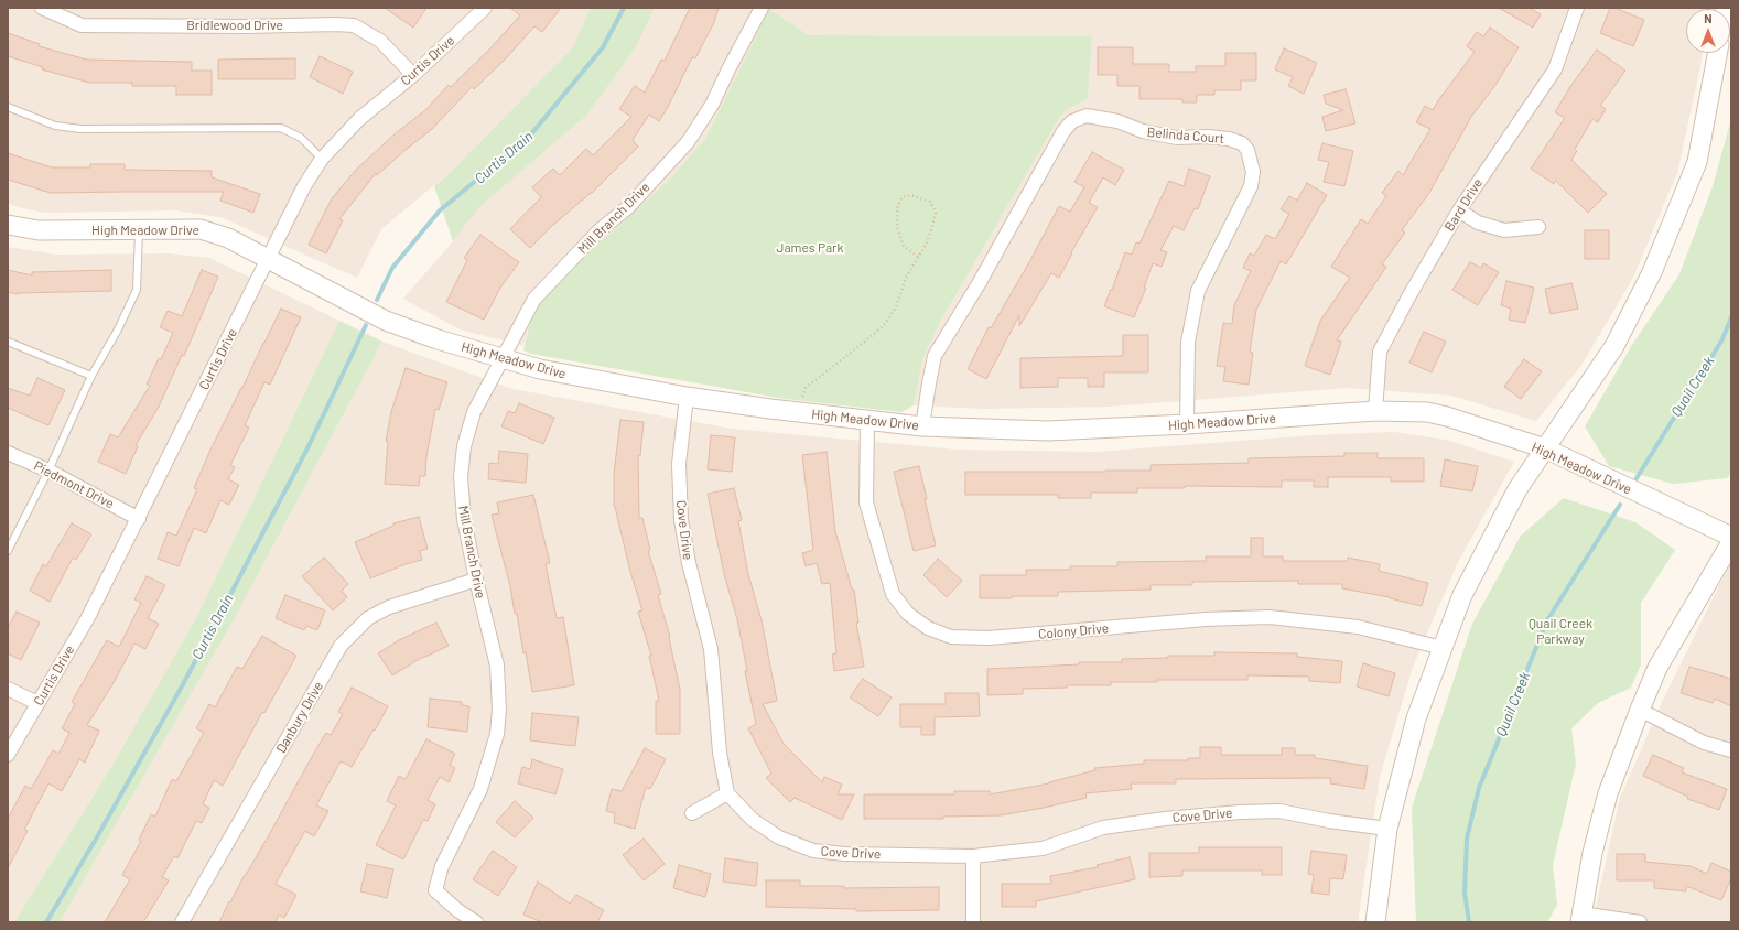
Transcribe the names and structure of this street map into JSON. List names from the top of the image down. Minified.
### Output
{"streets":{"street":["Bridlewood Drive","Curtis Drive","Belinda Court","Bard Drive","Mill Branch Drive","High Meadow Drive","Piedmont Drive","Cove Drive","Colony Drive","Danbury Drive"]},"crossings":[["Bridlewood Drive","Curtis Drive"],["Curtis Drive","High Meadow Drive"],["Curtis Drive","Piedmont Drive"],["Belinda Court","High Meadow Drive"],["Bard Drive","High Meadow Drive"],["Mill Branch Drive","High Meadow Drive"],["Mill Branch Drive","Danbury Drive"],["High Meadow Drive","Cove Drive"],["High Meadow Drive","Colony Drive"]],"water":["Curtis Drain","Quail Creek"],"parks":["James Park","Quail Creek Parkway"],"north":"top"}
